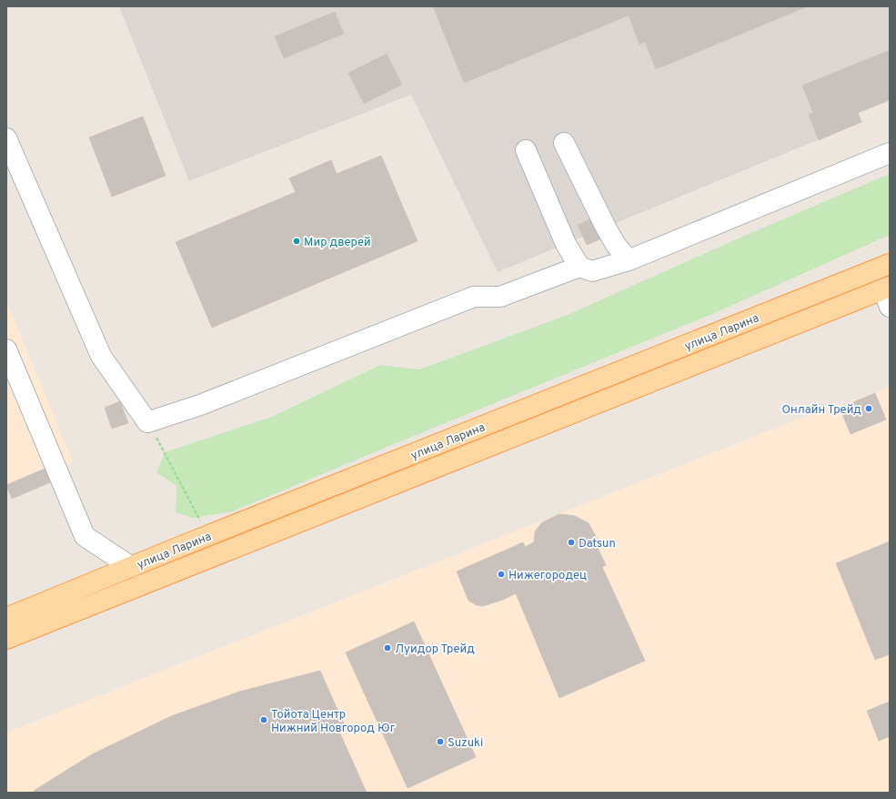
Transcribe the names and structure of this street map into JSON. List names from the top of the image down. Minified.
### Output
{"streets":{"main road":["улица Ларина"]},"places":["Мир дверей","Онлайн Трейд","Datsun","Нижегородец","Луидор Трейд","Тойота Центр Нижний Новгород Юг","Suzuki"]}
